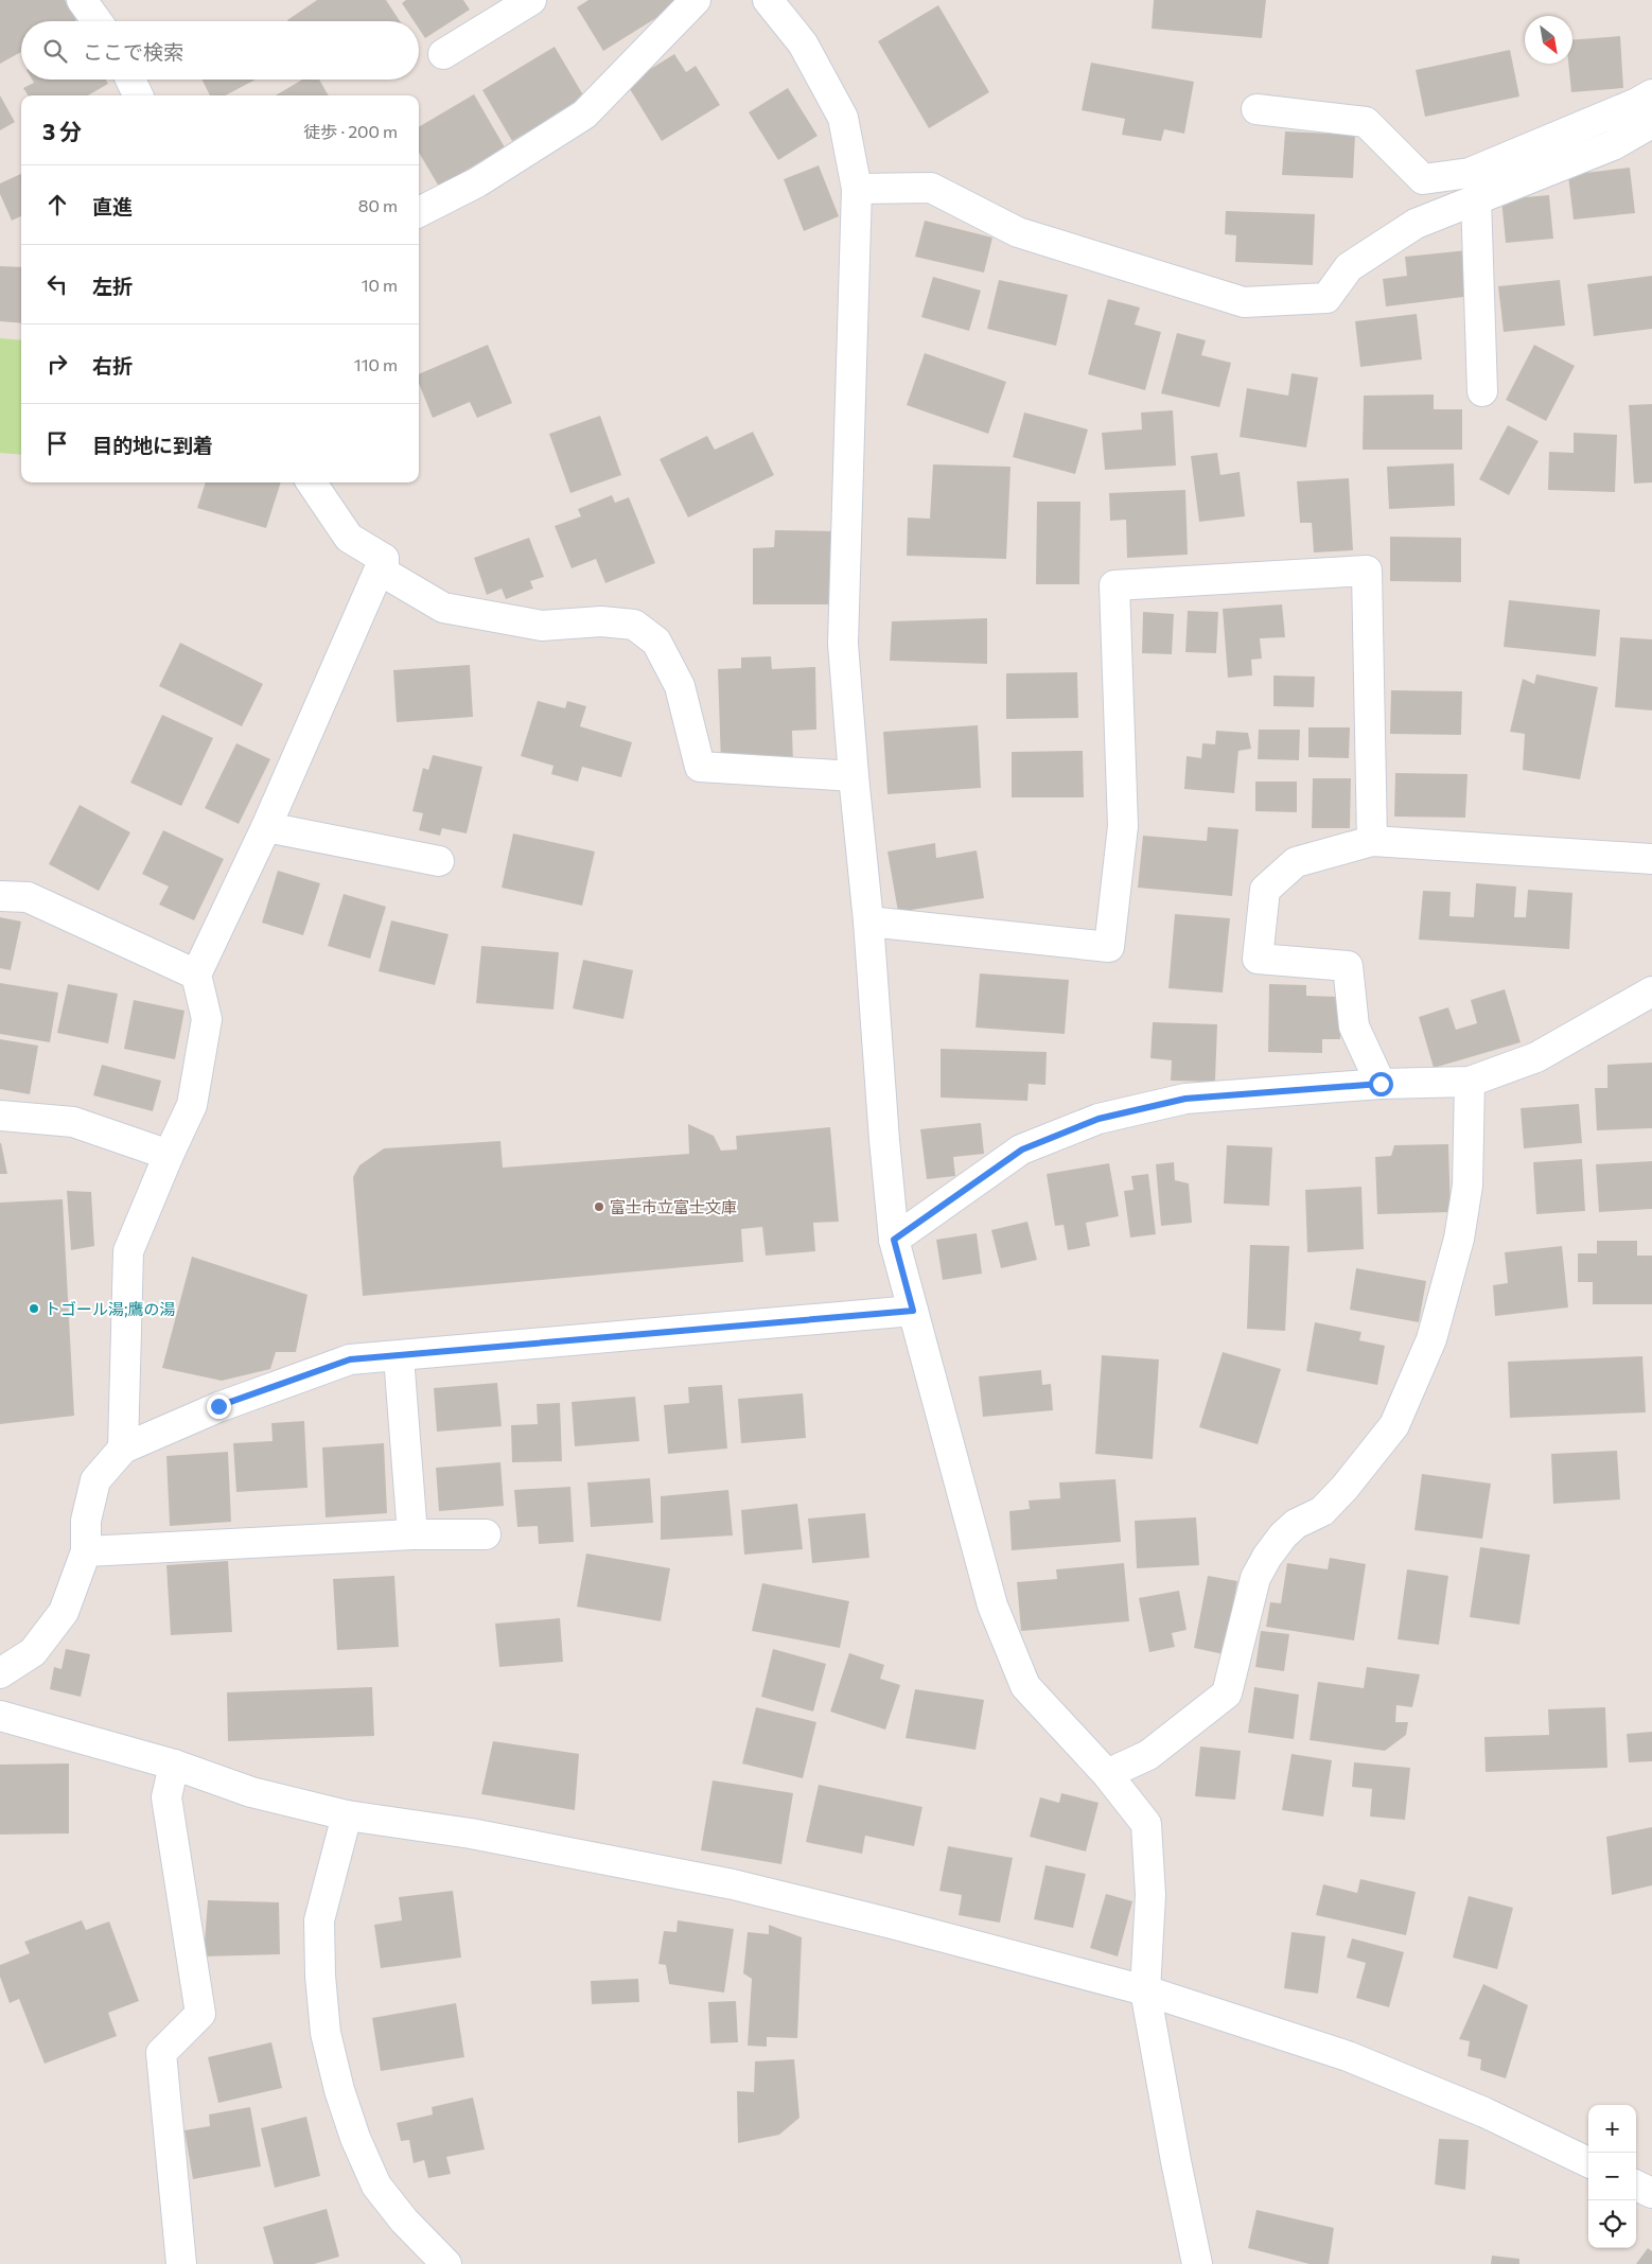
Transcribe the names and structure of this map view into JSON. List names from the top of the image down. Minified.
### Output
{"places":["富士市立富士文庫","トゴール湯;鷹の湯"],"north":"bottom right","page":{"search":"ここで検索","heading":["3 分","徒歩 · 200 m"],"list":[["直進","80 m"],["左折","10 m"],["右折","110 m"],"目的地に到着"],"map_buttons":["+","−"]}}
